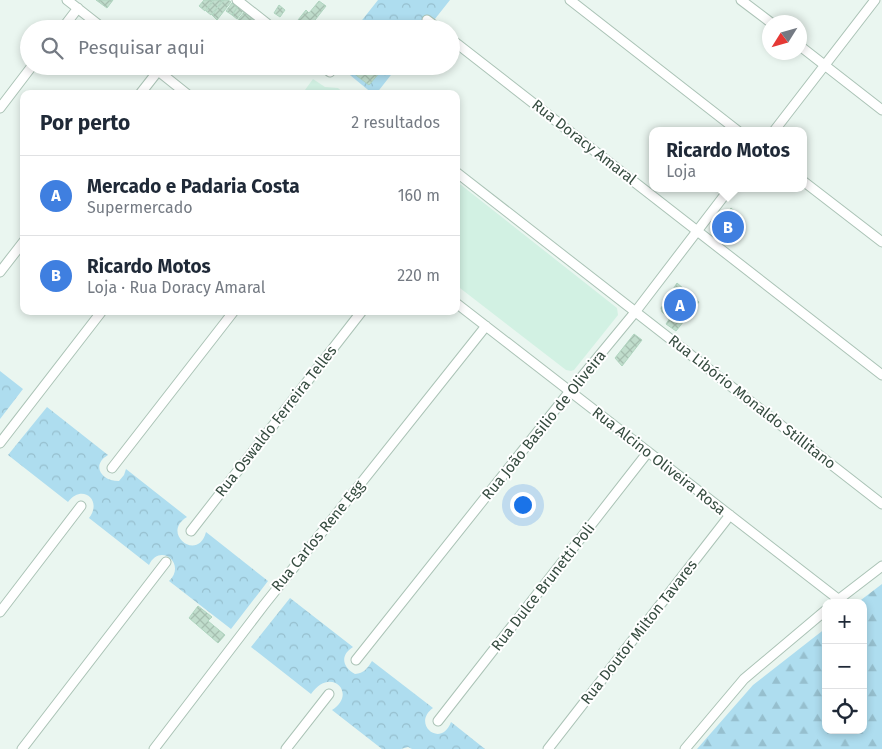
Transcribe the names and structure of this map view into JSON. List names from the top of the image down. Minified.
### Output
{"streets":{"street":["Rua Doracy Amaral","Rua Libório Monaldo Stillitano","Rua Oswaldo Ferreira Telles","Rua João Basilio de Oliveira","Rua Alcino Oliveira Rosa","Rua Carlos Rene Egg","Rua Dulce Brunetti Poli","Rua Doutor Milton Tavares"]},"crossings":[["Rua Doracy Amaral","Rua João Basilio de Oliveira"],["Rua Libório Monaldo Stillitano","Rua João Basilio de Oliveira"],["Rua João Basilio de Oliveira","Rua Alcino Oliveira Rosa"],["Rua Alcino Oliveira Rosa","Rua Carlos Rene Egg"],["Rua Alcino Oliveira Rosa","Rua Dulce Brunetti Poli"],["Rua Alcino Oliveira Rosa","Rua Doutor Milton Tavares"]],"north":"bottom left","page":{"search":"Pesquisar aqui","heading":["Por perto","2 resultados"],"popup":["Ricardo Motos","Loja"],"list":[{"mark":"A","name":"Mercado e Padaria Costa","note":"Supermercado","value":"160 m"},{"mark":"B","name":"Ricardo Motos","note":"Loja · Rua Doracy Amaral","value":"220 m"}],"pins":["B","A"],"map_buttons":["+","−"]}}
